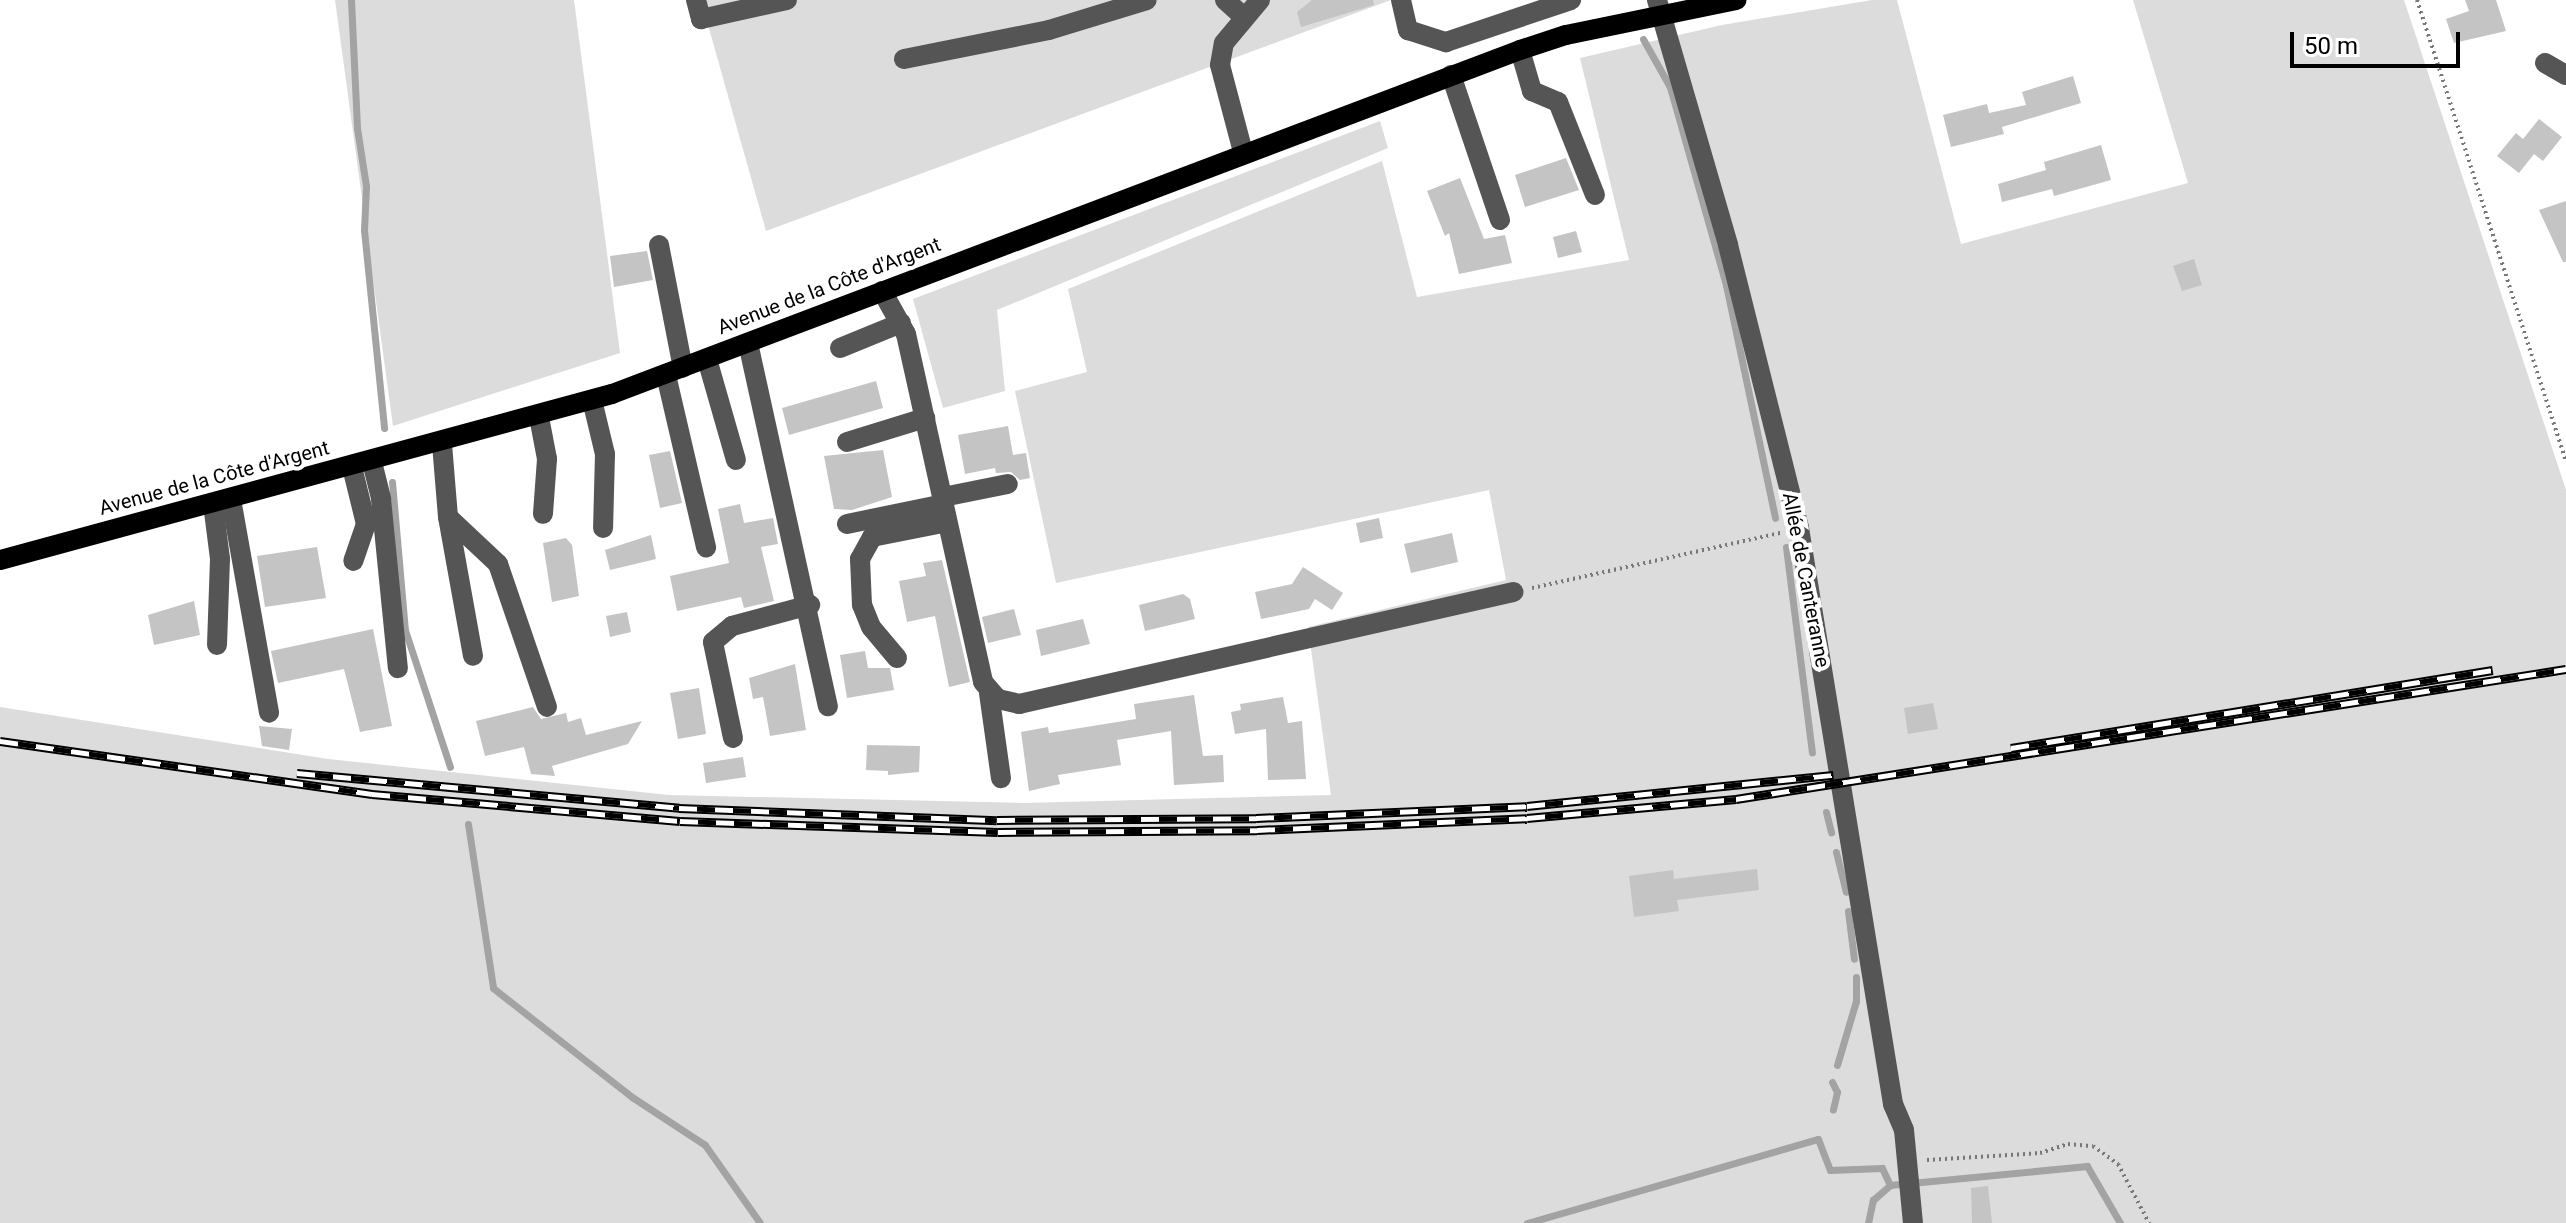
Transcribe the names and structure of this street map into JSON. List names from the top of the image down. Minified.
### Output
{"streets":{"main road":["Avenue de la Côte d'Argent"],"street":["Allée de Canteranne"]},"crossings":[["Avenue de la Côte d'Argent","Allée de Canteranne"]],"scale_bar":"50 m"}
